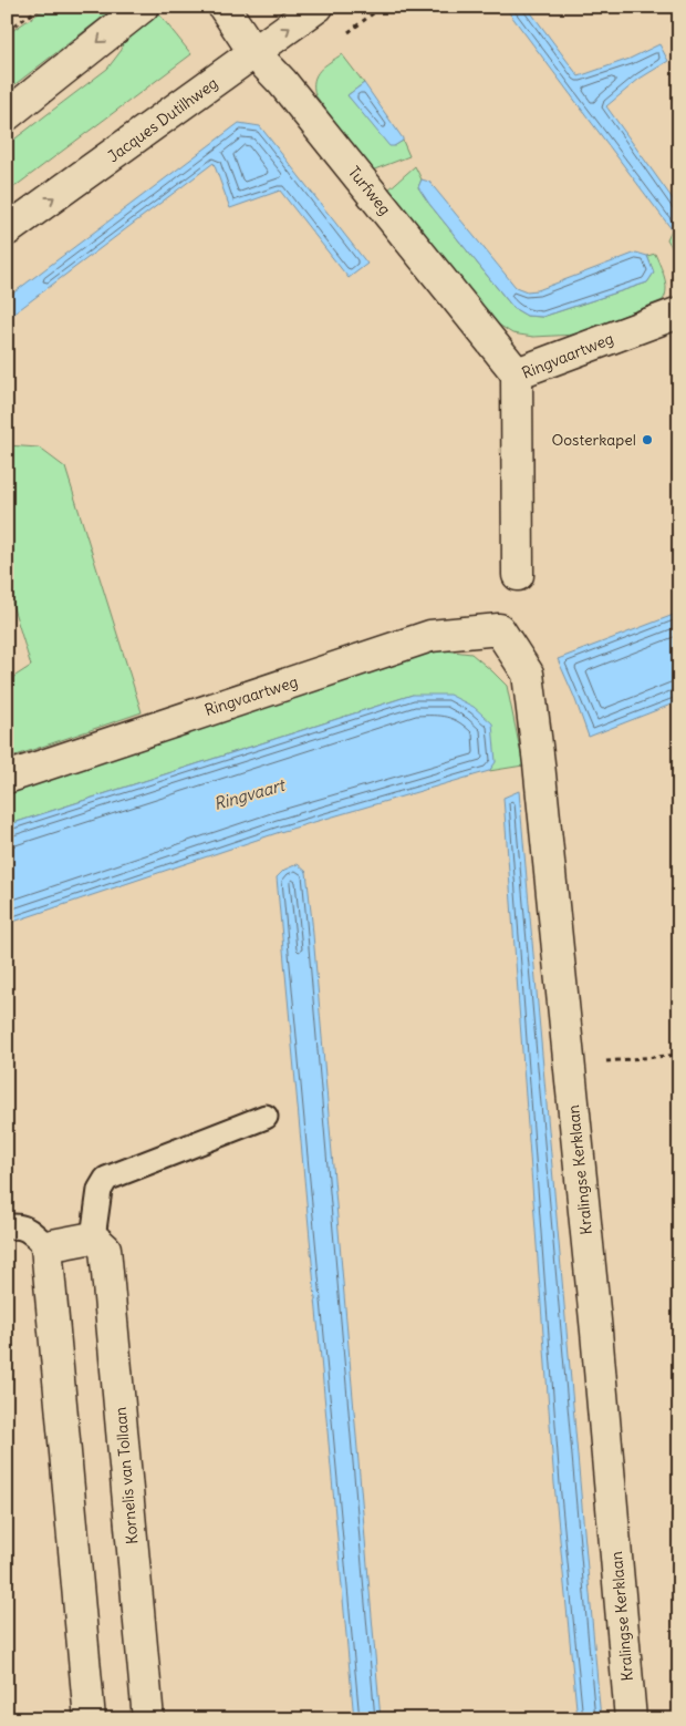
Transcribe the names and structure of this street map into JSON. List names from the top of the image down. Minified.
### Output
{"streets":{"street":["Jacques Dutilhweg","Turfweg","Ringvaartweg","Kralingse Kerklaan","Kornelis van Tollaan"]},"crossings":[["Jacques Dutilhweg","Turfweg"],["Turfweg","Ringvaartweg"],["Ringvaartweg","Kralingse Kerklaan"]],"water":["Ringvaart"],"places":["Oosterkapel"]}
